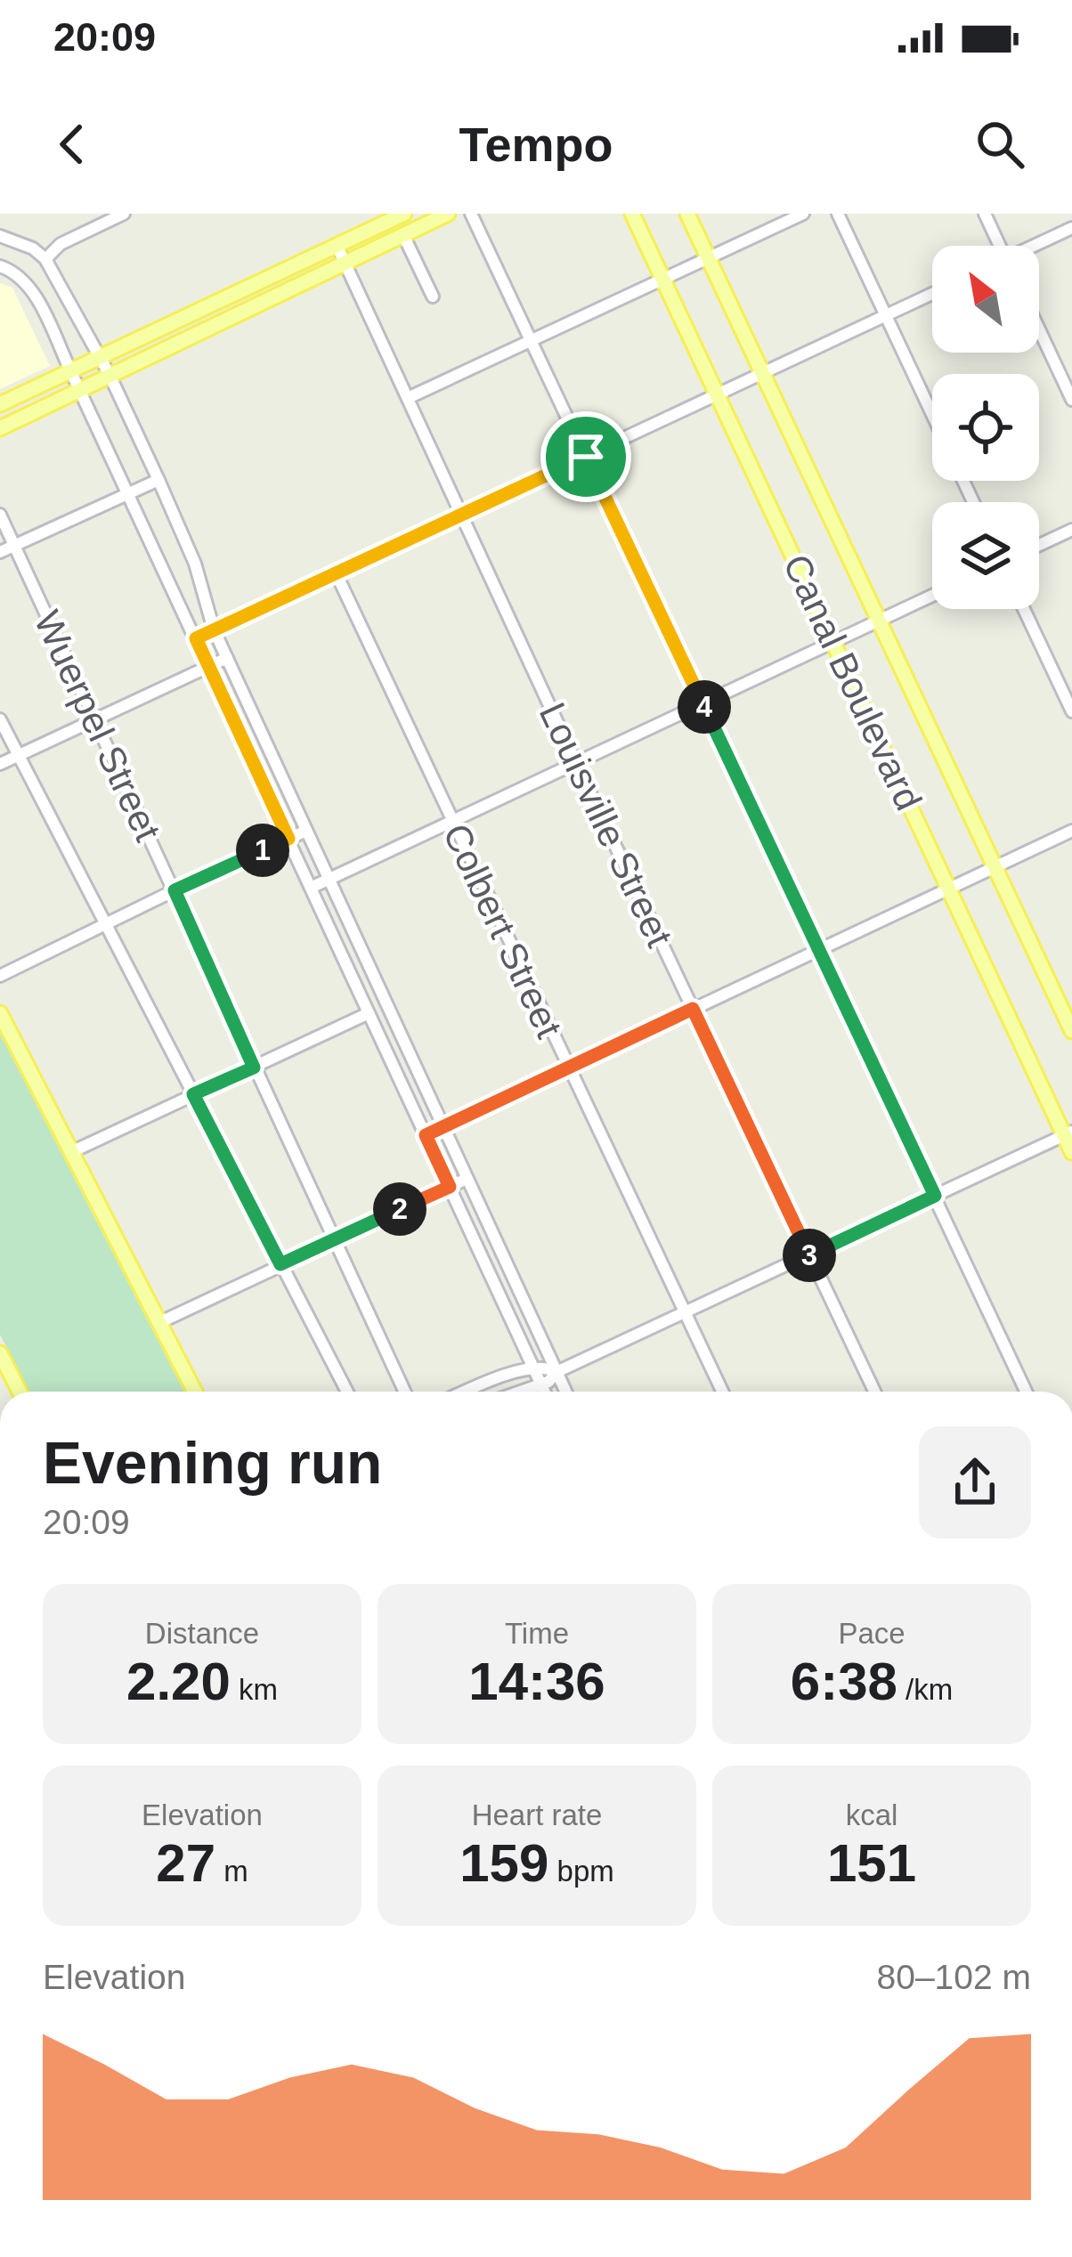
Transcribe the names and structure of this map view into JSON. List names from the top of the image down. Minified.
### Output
{"streets":{"main road":["Canal Boulevard"],"street":["Wuerpel Street","Louisville Street","Colbert Street"]},"north":"top left","page":{"status":"20:09","header":"Tempo","pins":["4","1","2","3"],"heading":["Evening run","20:09"],"stats":[["Distance","2.20 km"],["Time","14:36"],["Pace","6:38 /km"],["Elevation","27 m"],["Heart rate","159 bpm"],["kcal","151"]],"chart":["Elevation","80–102 m"]}}
